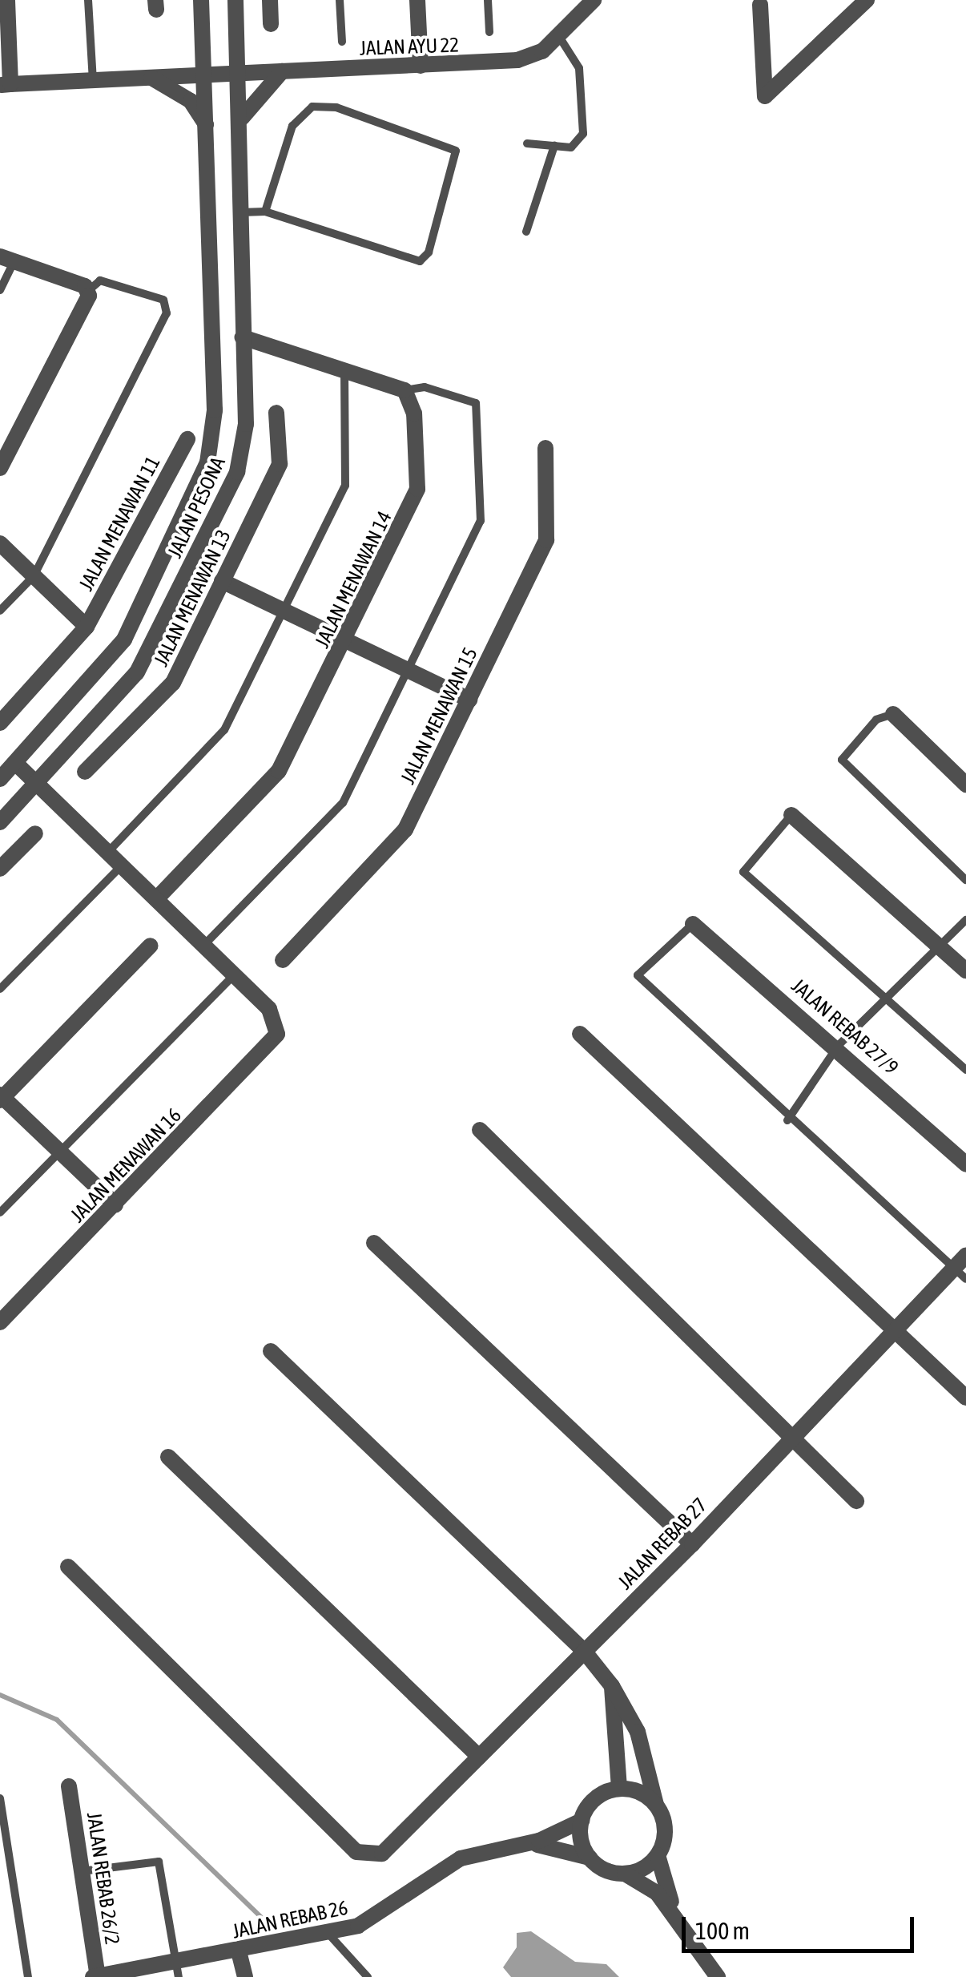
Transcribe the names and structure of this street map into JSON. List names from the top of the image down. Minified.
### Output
{"streets":{"street":["JALAN AYU 22","JALAN PESONA","JALAN MENAWAN 11","JALAN MENAWAN 14","JALAN MENAWAN 13","JALAN MENAWAN 15","JALAN REBAB 27/9","JALAN MENAWAN 16","JALAN REBAB 27","JALAN REBAB 26/2","JALAN REBAB 26"]},"crossings":[["JALAN AYU 22","JALAN PESONA"],["JALAN REBAB 26/2","JALAN REBAB 26"]],"scale_bar":"100 m"}
